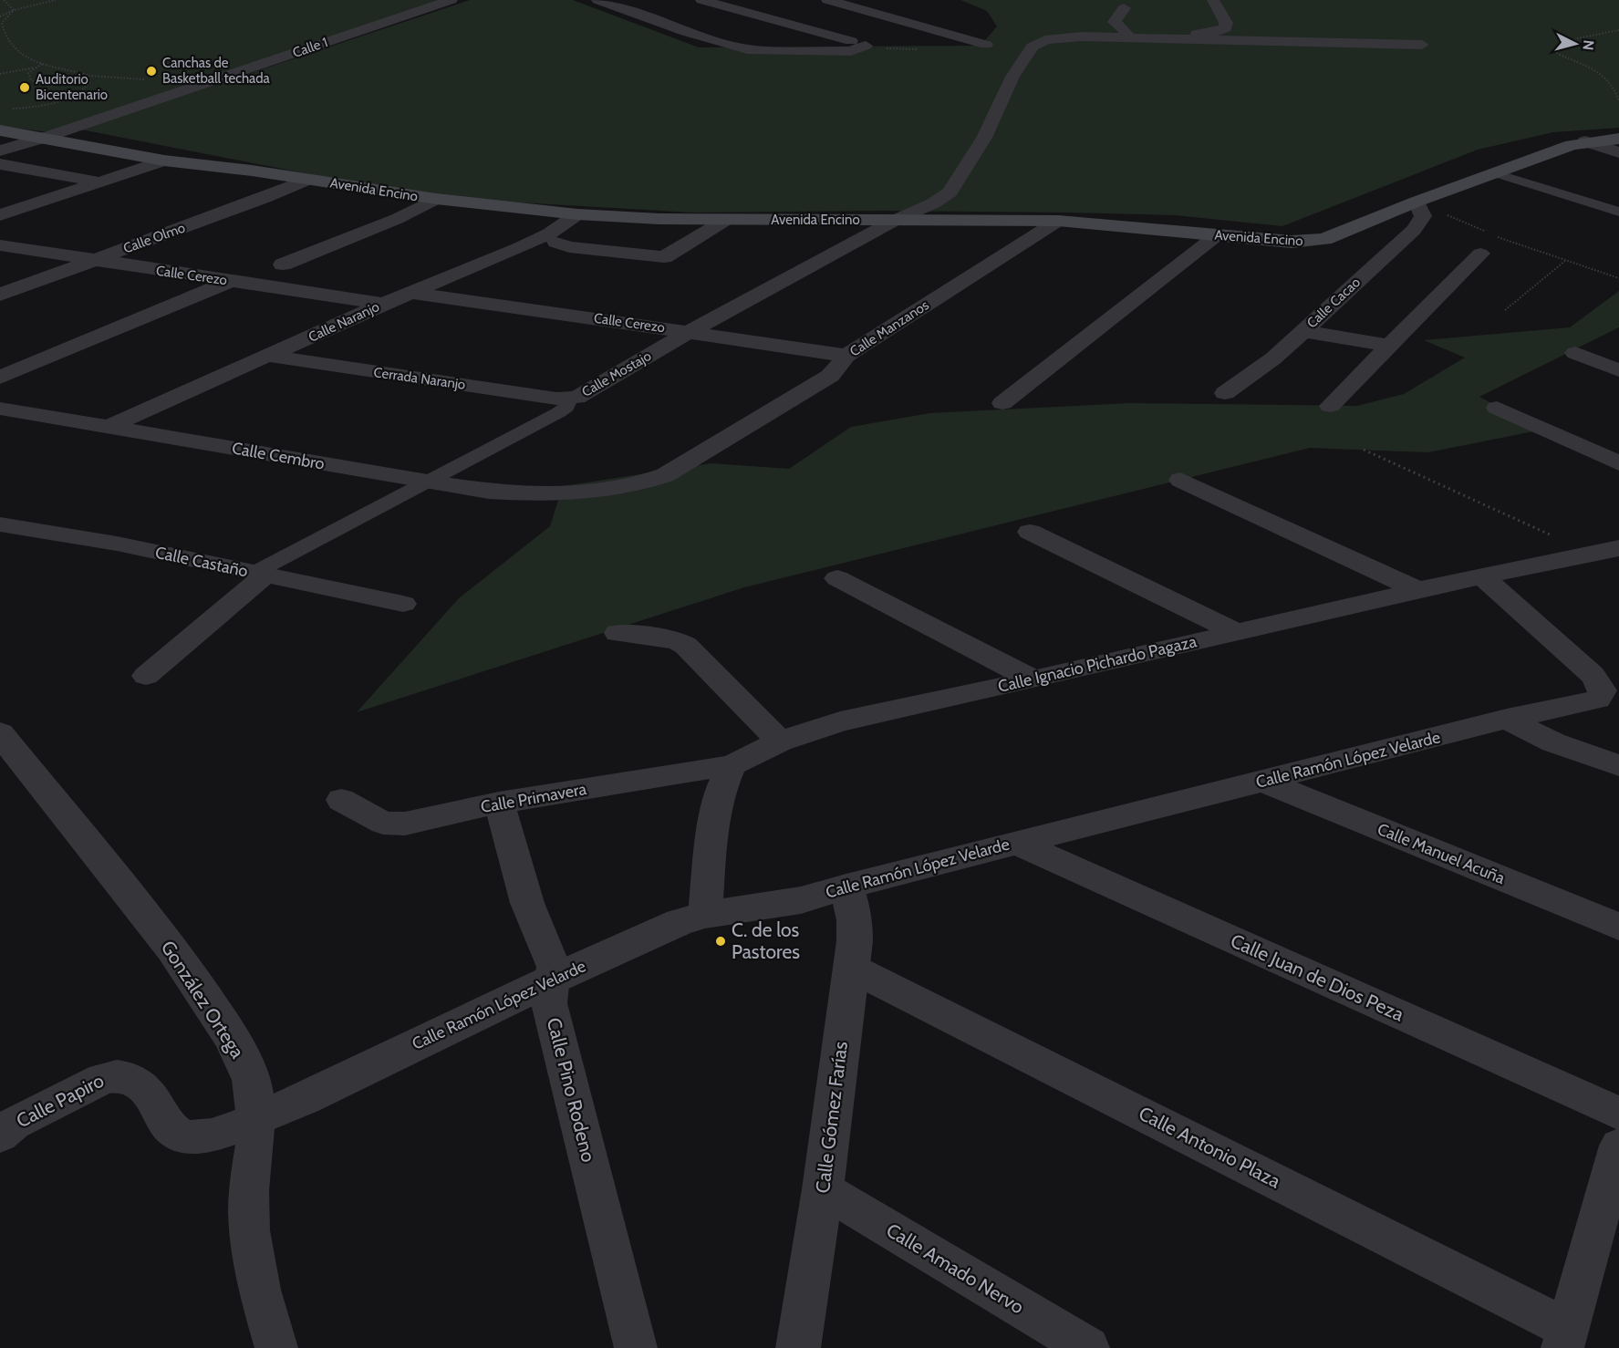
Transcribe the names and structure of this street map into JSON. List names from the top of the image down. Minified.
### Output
{"streets":{"main road":["Avenida Encino"],"street":["Calle 1","Calle Olmo","Calle Cerezo","Calle Cacao","Calle Naranjo","Calle Manzanos","Calle Mostajo","Cerrada Naranjo","Calle Cembro","Calle Castaño","Calle Ignacio Pichardo Pagaza","Calle Ramón López Velarde","Calle Primavera","Calle Manuel Acuña","Calle Juan de Dios Peza","González Ortega","Calle Pino Rodeno","Calle Papiro","Calle Gómez Farías","Calle Antonio Plaza","Calle Amado Nervo"]},"crossings":[["Calle 1","Avenida Encino"],["Avenida Encino","Calle Olmo"],["Avenida Encino","Calle Cacao"],["Avenida Encino","Calle Naranjo"],["Avenida Encino","Calle Manzanos"],["Avenida Encino","Calle Mostajo"],["Calle Olmo","Calle Cerezo"],["Calle Cerezo","Calle Naranjo"],["Calle Cerezo","Calle Manzanos"],["Calle Cerezo","Calle Mostajo"],["Calle Naranjo","Cerrada Naranjo"],["Calle Naranjo","Calle Cembro"],["Calle Manzanos","Calle Cembro"],["Calle Mostajo","Cerrada Naranjo"],["Calle Mostajo","Calle Cembro"],["Calle Mostajo","Calle Castaño"],["Calle Ignacio Pichardo Pagaza","Calle Ramón López Velarde"],["Calle Ignacio Pichardo Pagaza","Calle Primavera"],["Calle Ramón López Velarde","Calle Manuel Acuña"],["Calle Ramón López Velarde","Calle Juan de Dios Peza"],["Calle Ramón López Velarde","González Ortega"],["Calle Ramón López Velarde","Calle Pino Rodeno"],["Calle Ramón López Velarde","Calle Papiro"],["Calle Ramón López Velarde","Calle Gómez Farías"],["Calle Primavera","Calle Pino Rodeno"],["González Ortega","Calle Papiro"],["Calle Gómez Farías","Calle Antonio Plaza"],["Calle Gómez Farías","Calle Amado Nervo"]],"places":["Canchas de Basketball techada","Auditorio Bicentenario","C. de los Pastores"],"north":"right"}
